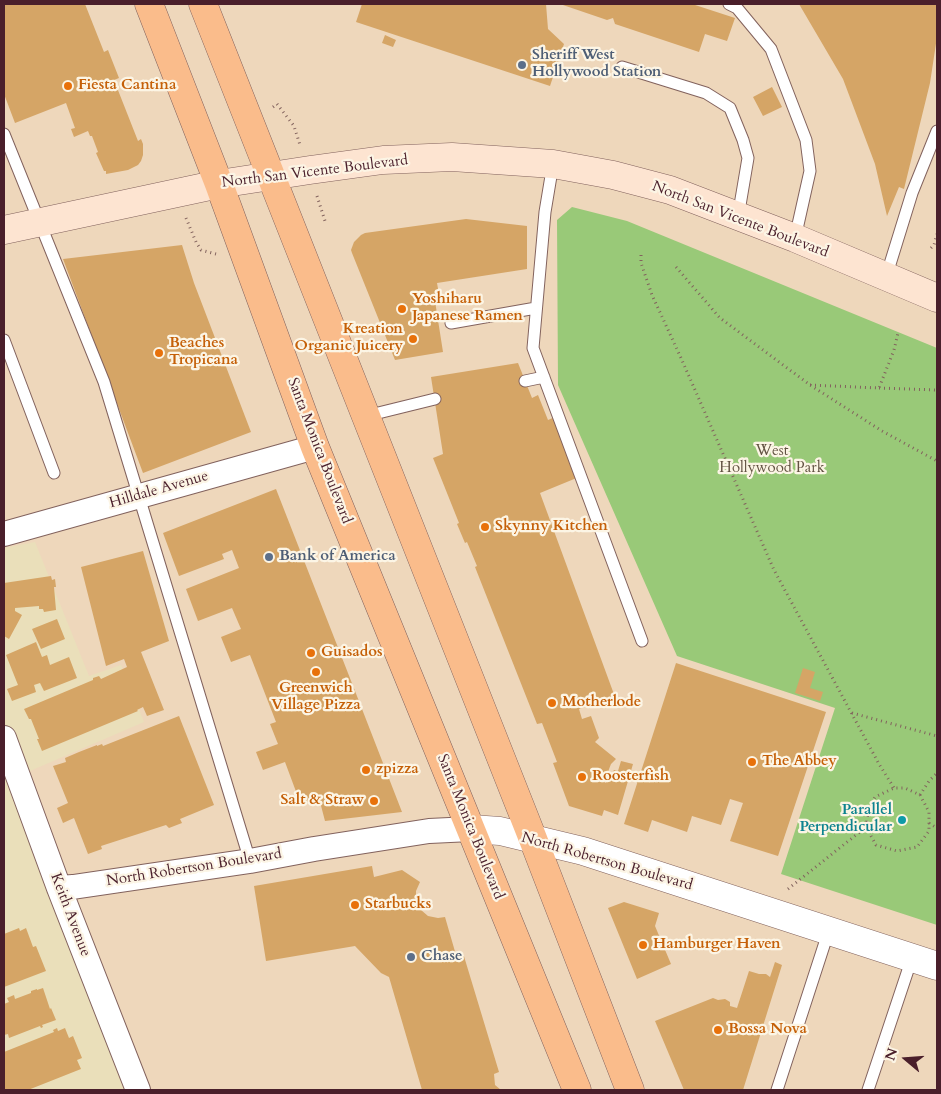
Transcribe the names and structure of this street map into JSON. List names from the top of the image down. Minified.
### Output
{"streets":{"main road":["North San Vicente Boulevard","Santa Monica Boulevard"],"street":["Hilldale Avenue","North Robertson Boulevard","Keith Avenue"]},"crossings":[["North San Vicente Boulevard","Santa Monica Boulevard"],["Santa Monica Boulevard","Hilldale Avenue"],["Santa Monica Boulevard","North Robertson Boulevard"],["North Robertson Boulevard","Keith Avenue"]],"parks":["West Hollywood Park"],"places":["Sheriff West Hollywood Station","Fiesta Cantina","Yoshiharu Japanese Ramen","Kreation Organic Juicery","Beaches Tropicana","Skynny Kitchen","Bank of America","Guisados","Greenwich Village Pizza","Motherlode","The Abbey","zpizza","Roosterfish","Salt & Straw","Parallel Perpendicular","Starbucks","Hamburger Haven","Chase","Bossa Nova"],"north":"left"}
